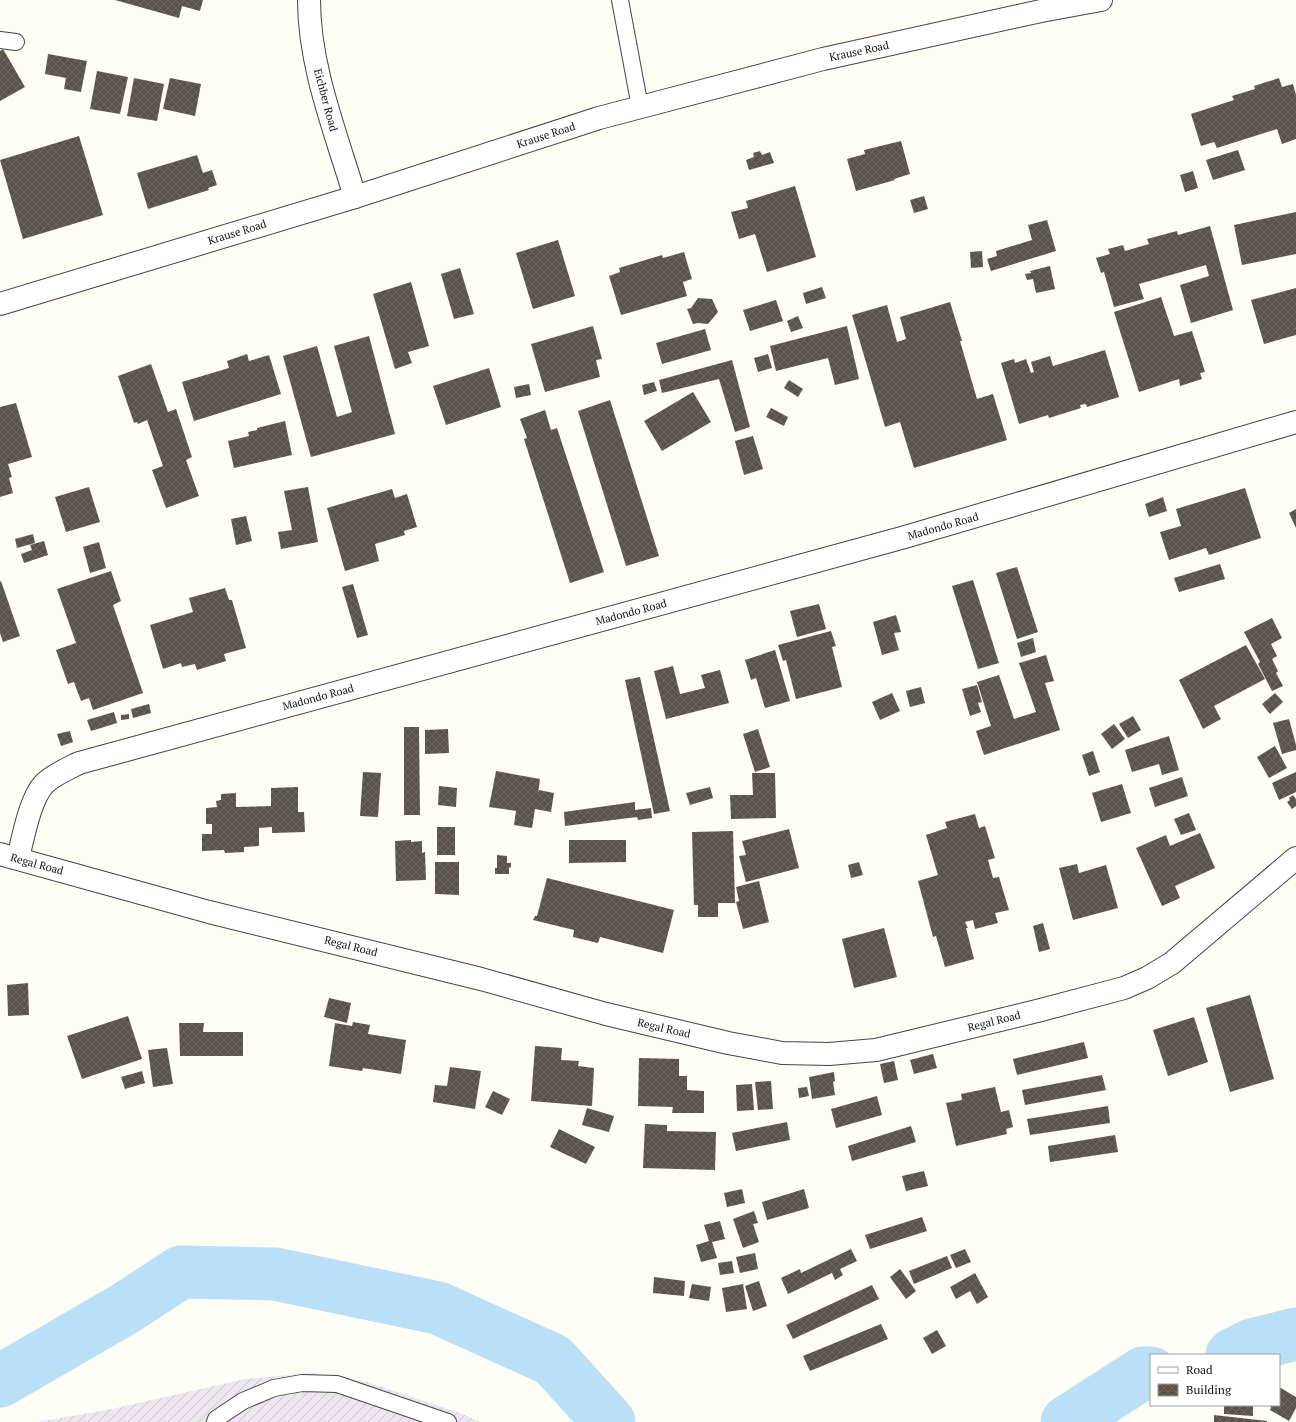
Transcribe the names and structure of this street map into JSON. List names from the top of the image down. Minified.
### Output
{"streets":{"street":["Krause Road","Eichber Road","Madondo Road","Regal Road"]},"crossings":[["Krause Road","Eichber Road"],["Madondo Road","Regal Road"]],"legend":["Road","Building"]}
